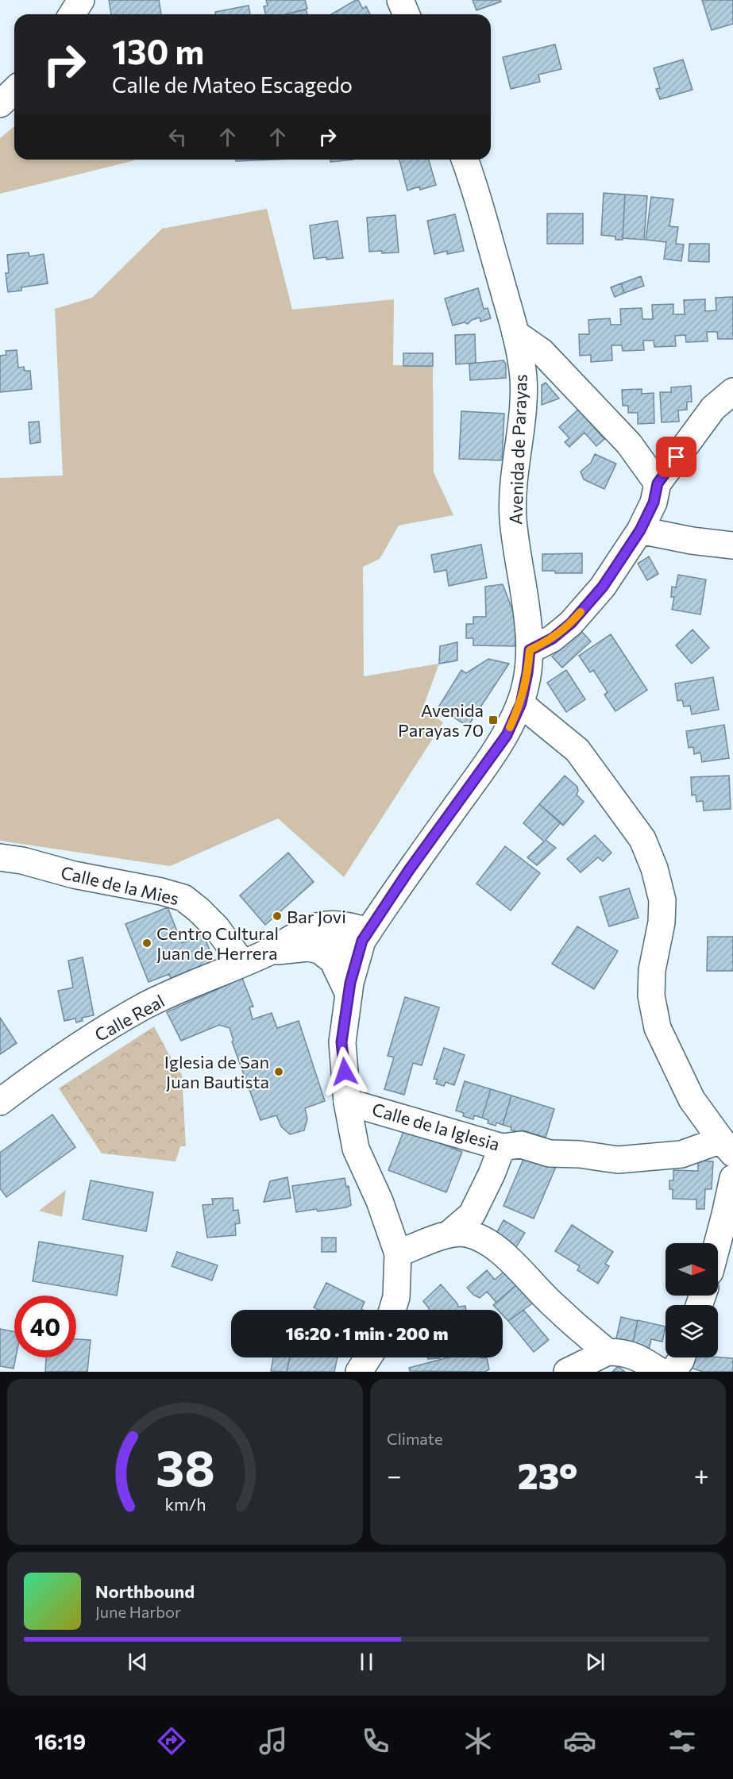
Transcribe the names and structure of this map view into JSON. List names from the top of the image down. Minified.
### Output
{"streets":{"street":["Avenida de Parayas","Calle de la Mies","Calle Real","Calle de la Iglesia"]},"crossings":[["Avenida de Parayas","Calle Real"],["Avenida de Parayas","Calle de la Iglesia"],["Calle de la Mies","Calle Real"]],"places":{"transit":["Avenida Parayas 70"],"other":["Bar Jovi","Centro Cultural Juan de Herrera","Iglesia de San Juan Bautista"]},"north":"right","page":{"turn":["130 m","Calle de Mateo Escagedo"],"limit":"40","trip":"16:20 · 1 min · 200 m","tile":"Climate","heat":["−","23°","+"],"song":["Northbound","June Harbor"],"tabs":"16:19","gauge":["38","km/h"]}}
